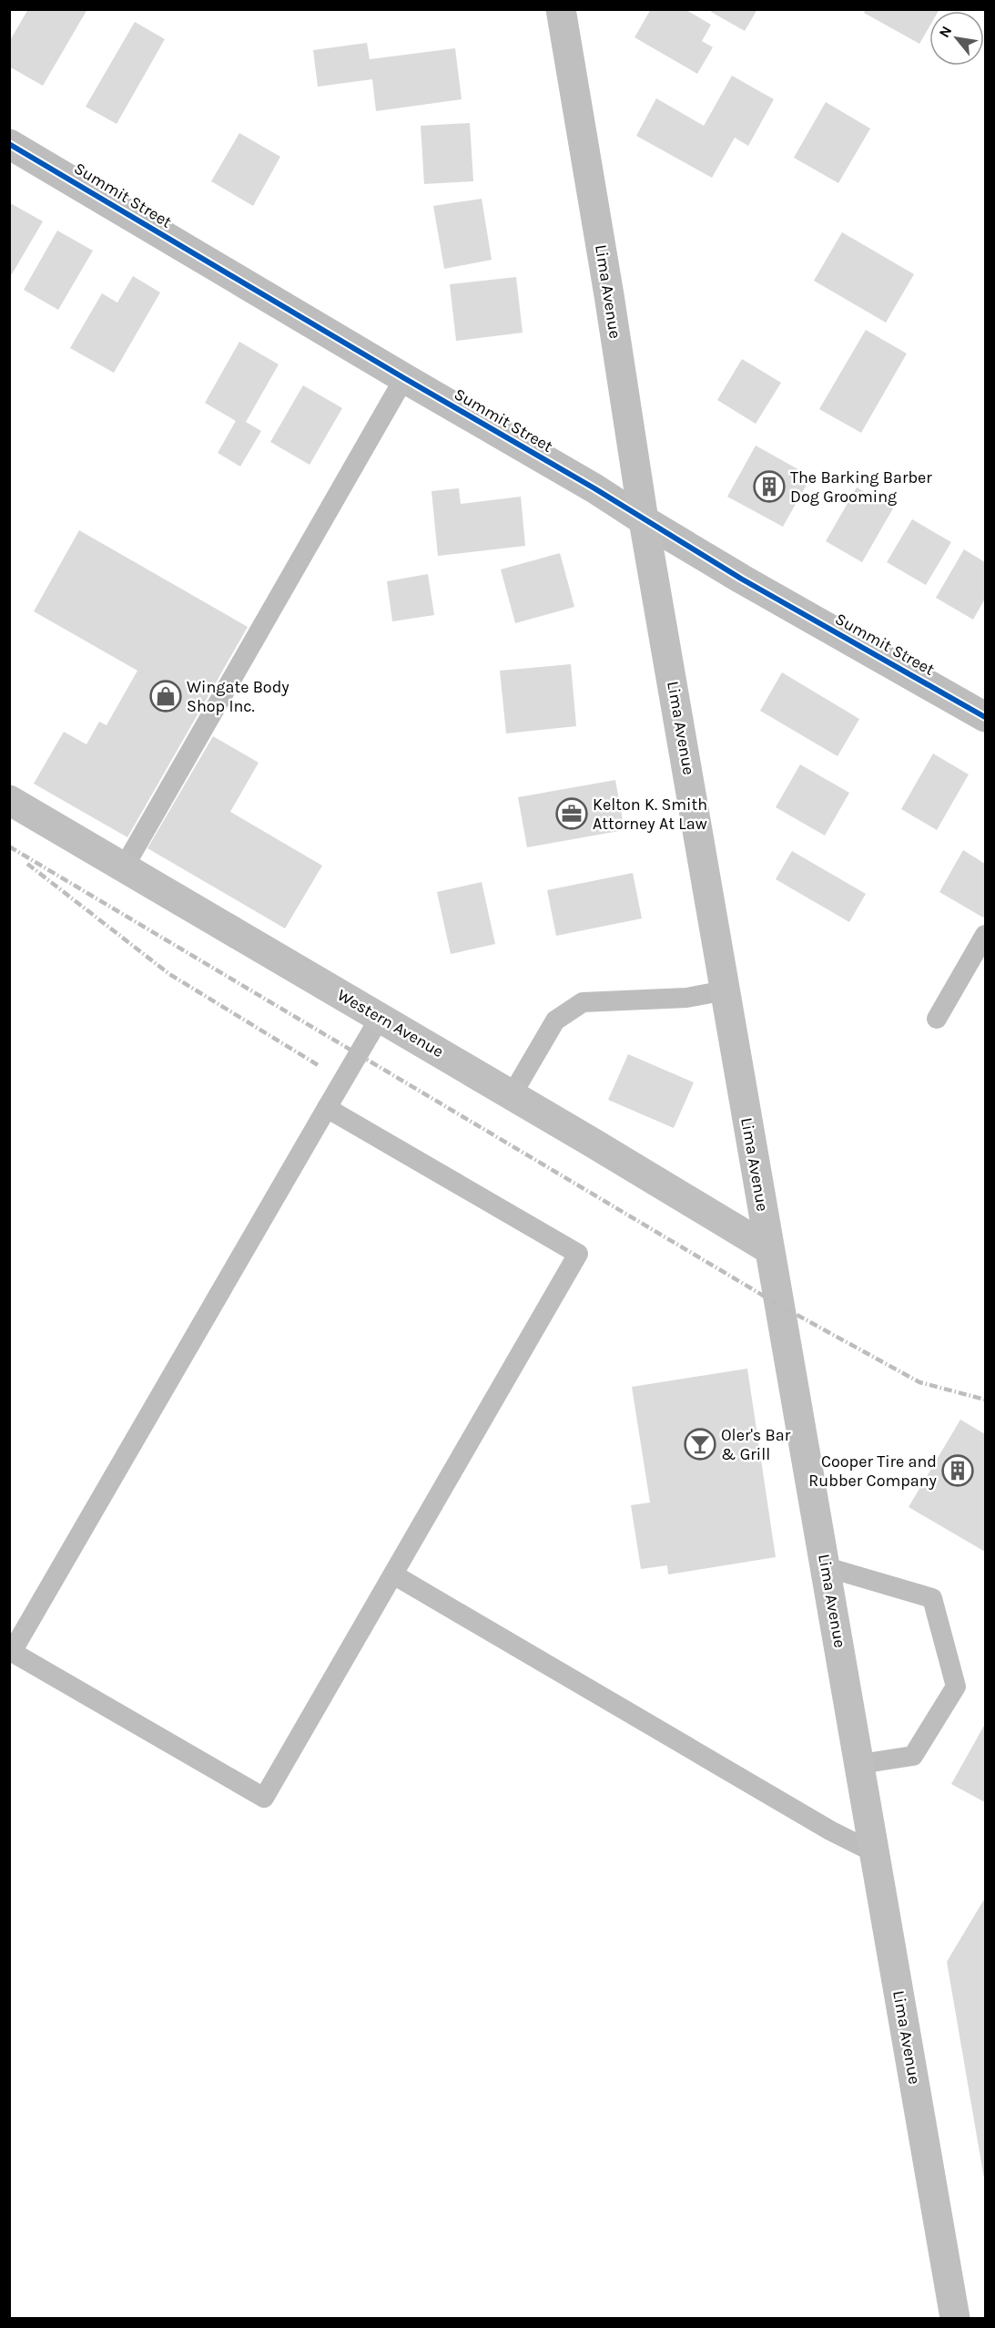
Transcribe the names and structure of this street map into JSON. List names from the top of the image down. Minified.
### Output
{"streets":{"main road":["Lima Avenue","Western Avenue"],"street":["Summit Street"]},"crossings":[["Summit Street","Lima Avenue"],["Lima Avenue","Western Avenue"]],"places":{"building":["The Barking Barber Dog Grooming","Cooper Tire and Rubber Company"],"shop":["Wingate Body Shop Inc."],"office":["Kelton K. Smith Attorney At Law"],"bar":["Oler's Bar & Grill"]},"north":"top left"}
